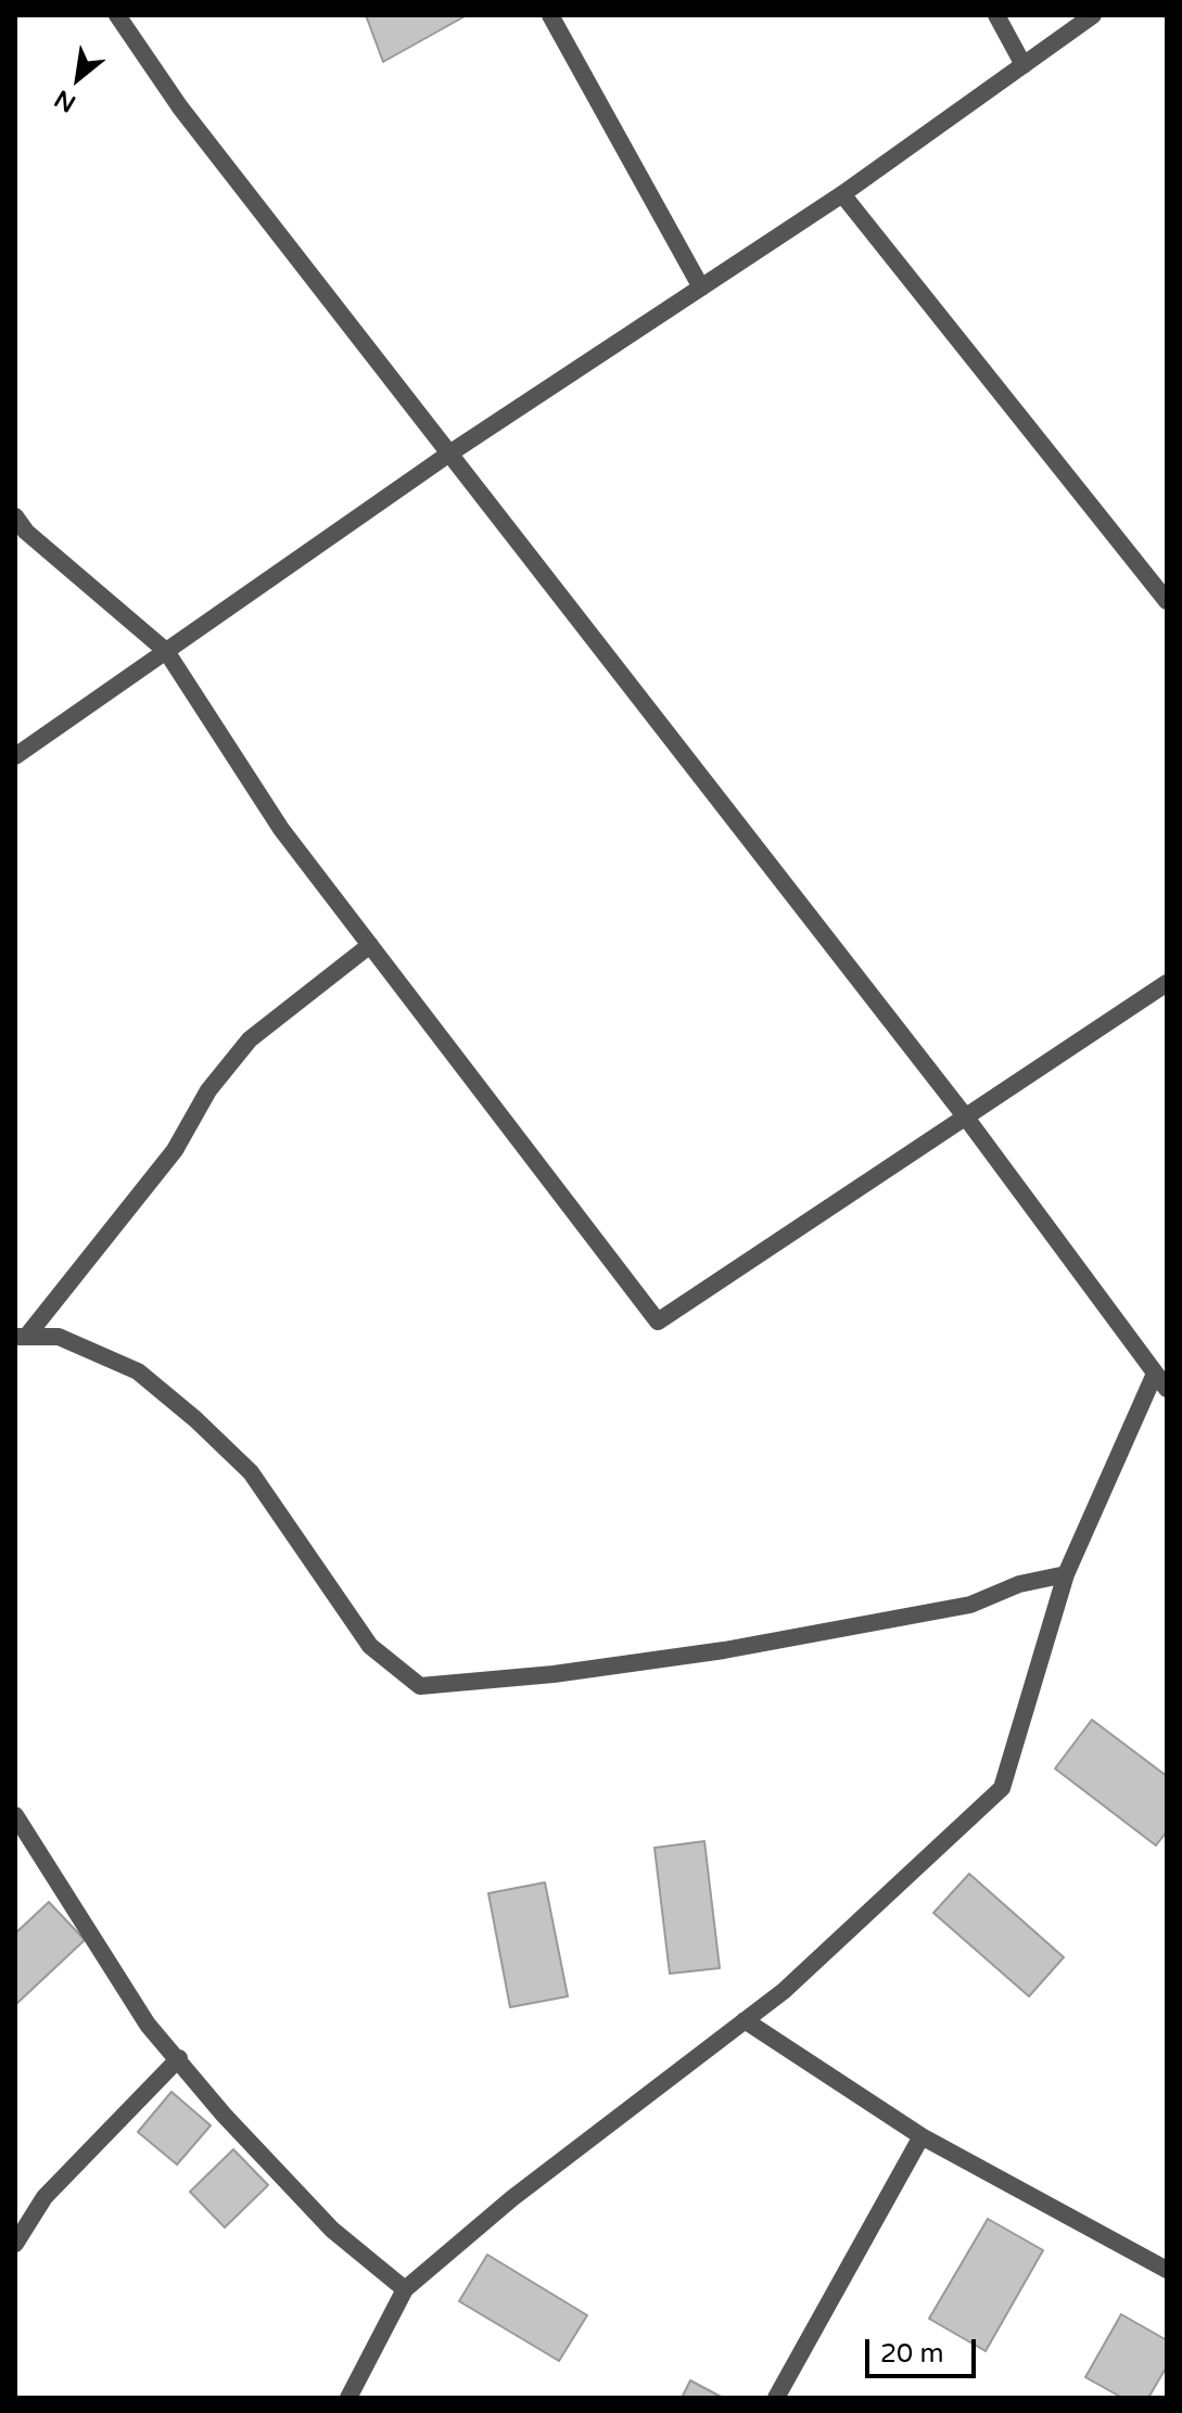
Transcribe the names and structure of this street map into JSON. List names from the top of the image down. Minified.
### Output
{"scale_bar":"20 m","north":"bottom left"}
